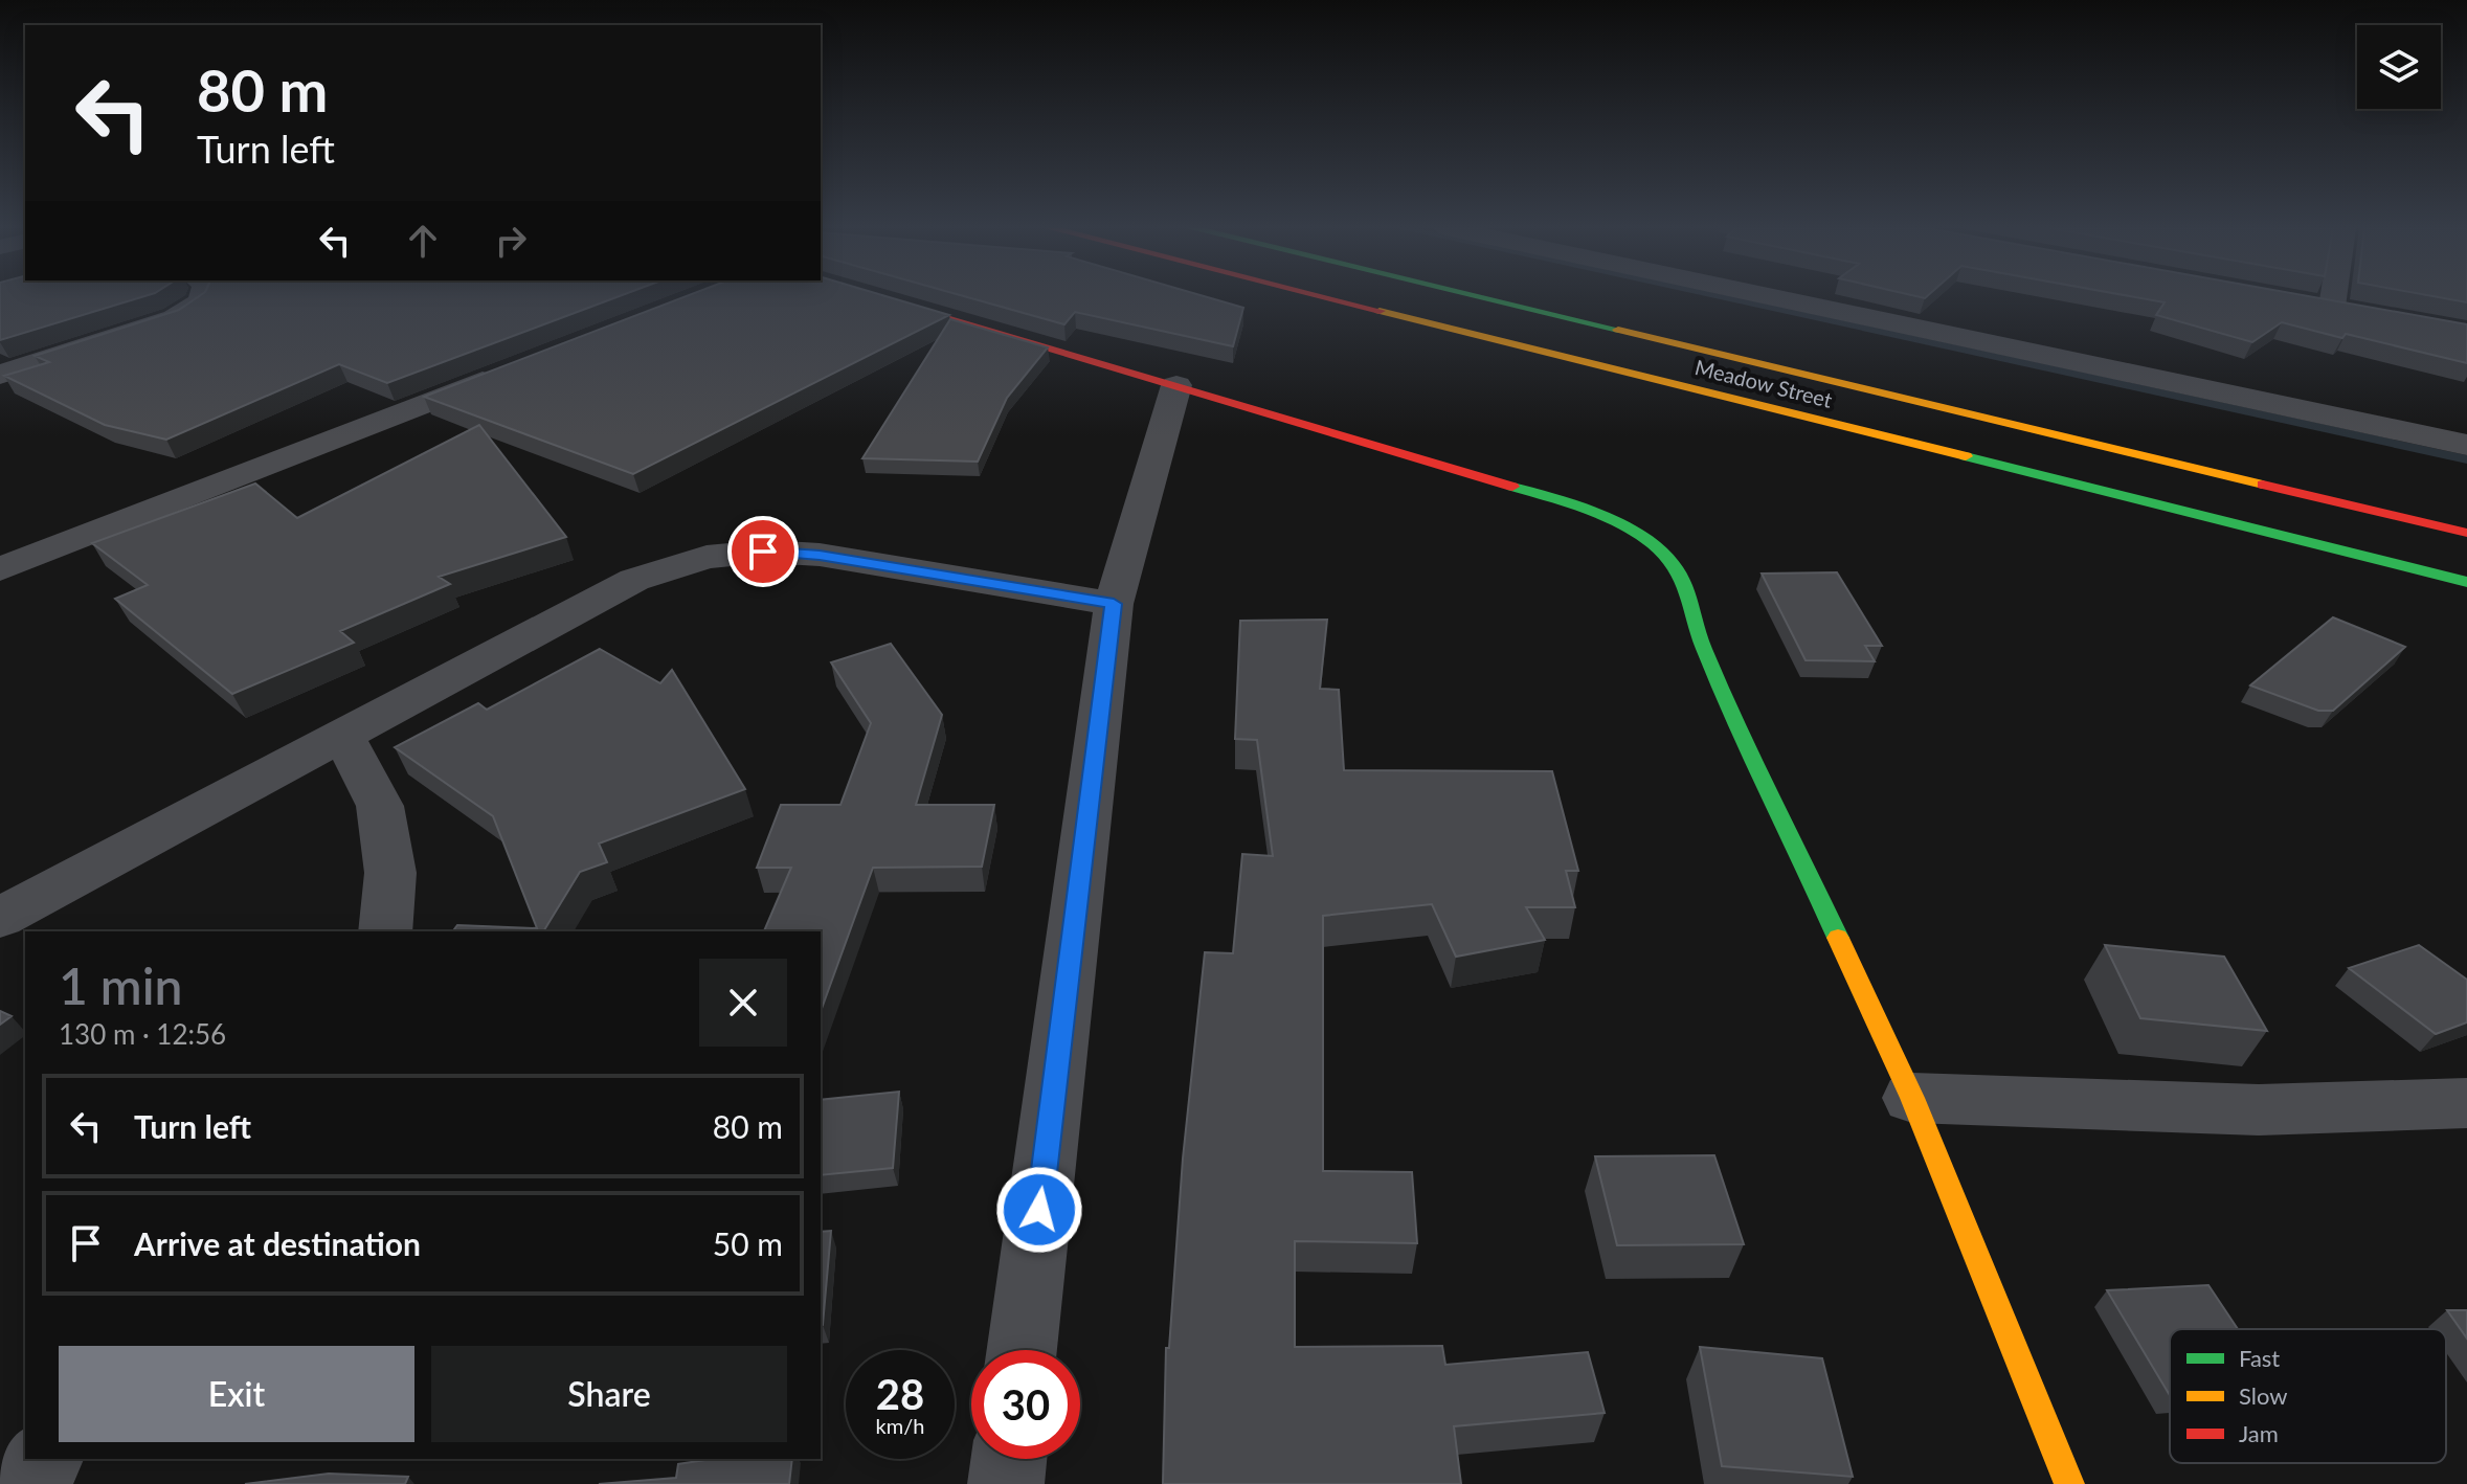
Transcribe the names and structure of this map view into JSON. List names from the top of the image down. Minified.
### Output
{"streets":{"street":["Meadow Street"]},"legend":["Fast","Slow","Jam"],"page":{"turn":["80 m","Turn left"],"heading":["1 min","130 m · 12:56"],"list":[{"name":"Turn left","value":"80 m"},{"name":"Arrive at destination","value":"50 m"}],"buttons":["Exit","Share"],"speed":"28 km/h","limit":"30"}}
